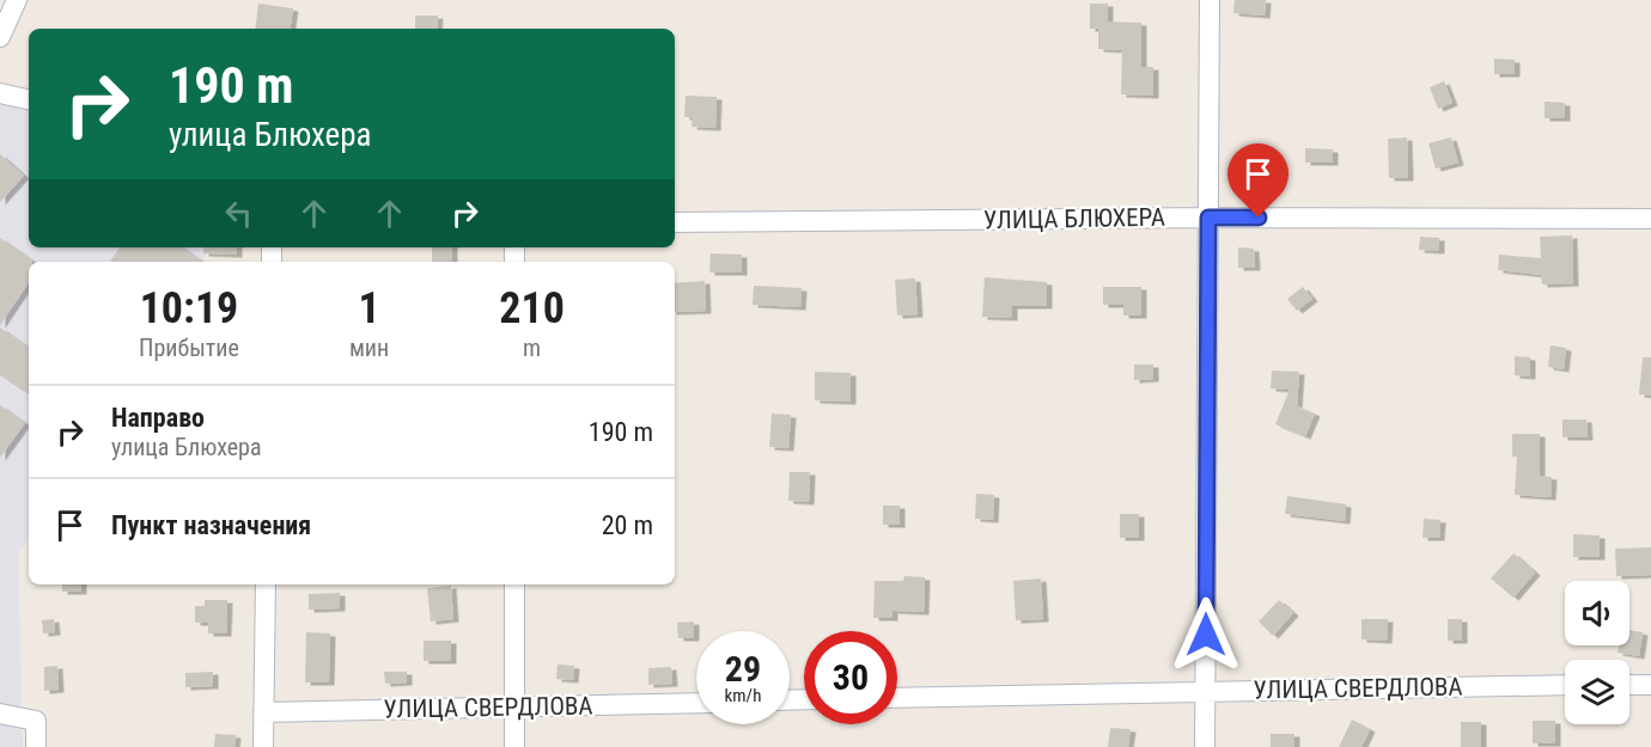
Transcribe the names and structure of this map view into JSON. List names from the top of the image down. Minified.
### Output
{"streets":{"street":["УЛИЦА БЛЮХЕРА","УЛИЦА СВЕРДЛОВА"]},"page":{"turn":["190 m","улица Блюхера"],"eta":["10:19","Прибытие","1","мин","210","m"],"list":[{"name":"Направо","note":"улица Блюхера","value":"190 m"},{"name":"Пункт назначения","value":"20 m"}],"speed":"29 km/h","limit":"30"}}
